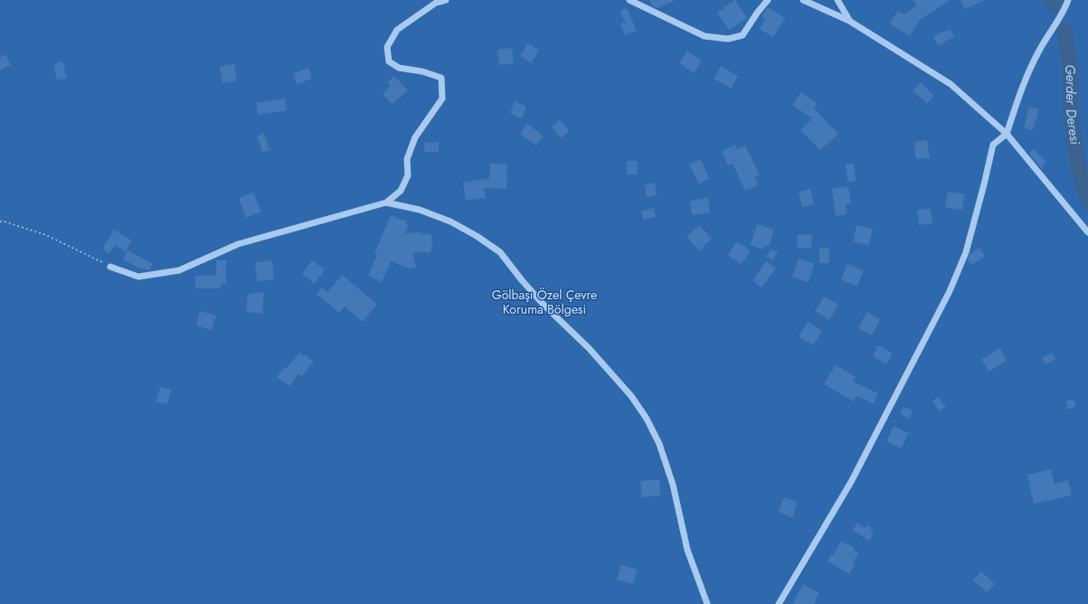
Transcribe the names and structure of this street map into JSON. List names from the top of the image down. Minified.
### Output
{"water":["Gerder Deresi"],"parks":["Gölbaşı Özel Çevre Koruma Bölgesi"]}
